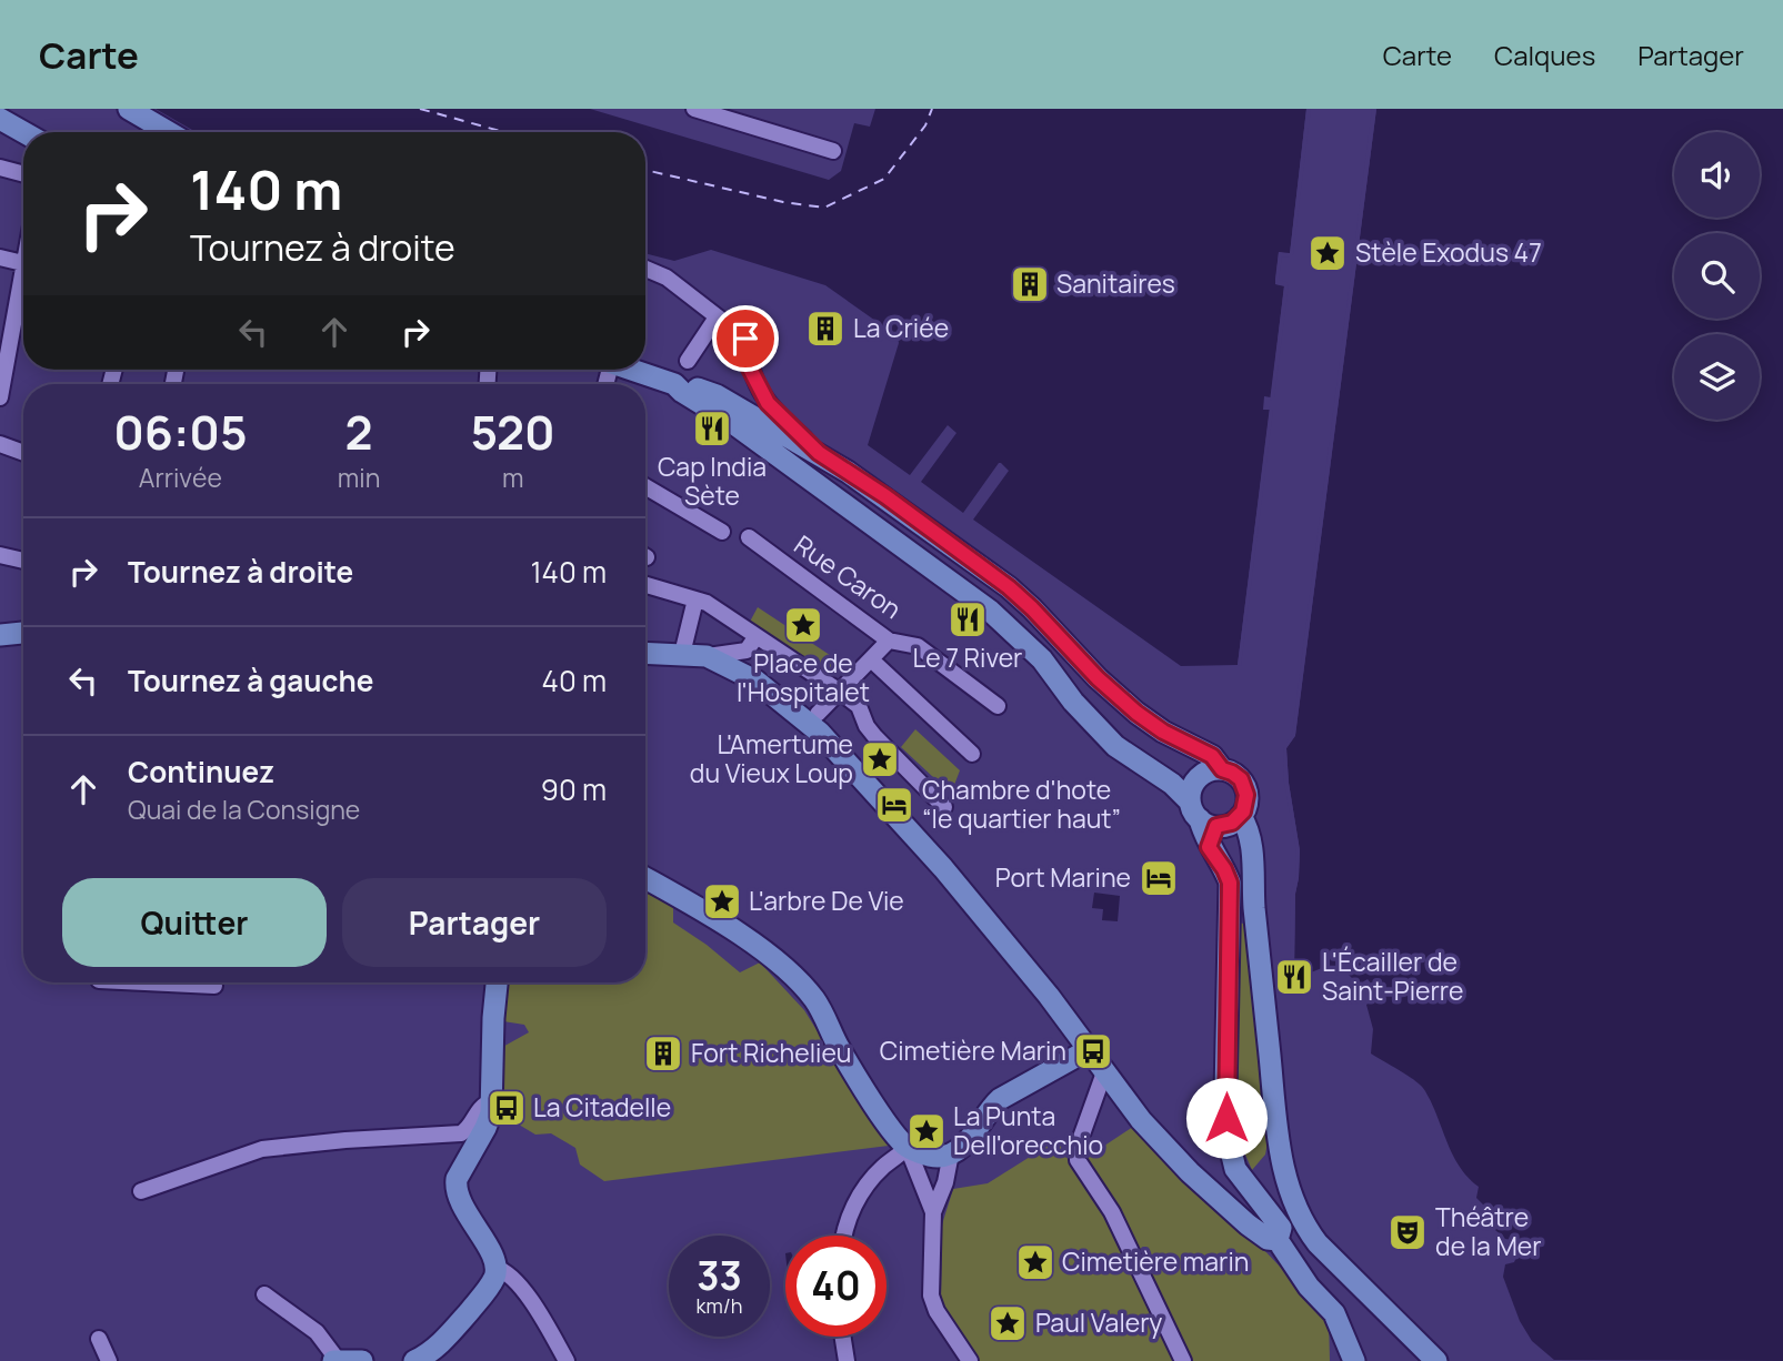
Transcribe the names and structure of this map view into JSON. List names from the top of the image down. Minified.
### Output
{"streets":{"street":["Rue Caron"]},"places":{"place":["Stèle Exodus 47","Place de l'Hospitalet","L'Amertume du Vieux Loup","L'arbre De Vie","La Punta Dell'orecchio","Cimetière marin","Paul Valery"],"building":["Sanitaires","La Criée","Fort Richelieu"],"restaurant":["Cap India Sète","Le 7 River","L'Écailler de Saint-Pierre"],"hotel":["Chambre d'hote “le quartier haut”","Port Marine"],"bus stop":["Cimetière Marin","La Citadelle"],"theatre":["Théâtre de la Mer"]},"page":{"header":"Carte","nav":["Carte","Calques","Partager"],"turn":["140 m","Tournez à droite"],"eta":["06:05","Arrivée","2","min","520","m"],"list":[{"name":"Tournez à droite","value":"140 m"},{"name":"Tournez à gauche","value":"40 m"},{"name":"Continuez","note":"Quai de la Consigne","value":"90 m"}],"buttons":["Quitter","Partager"],"speed":"33 km/h","limit":"40"}}
